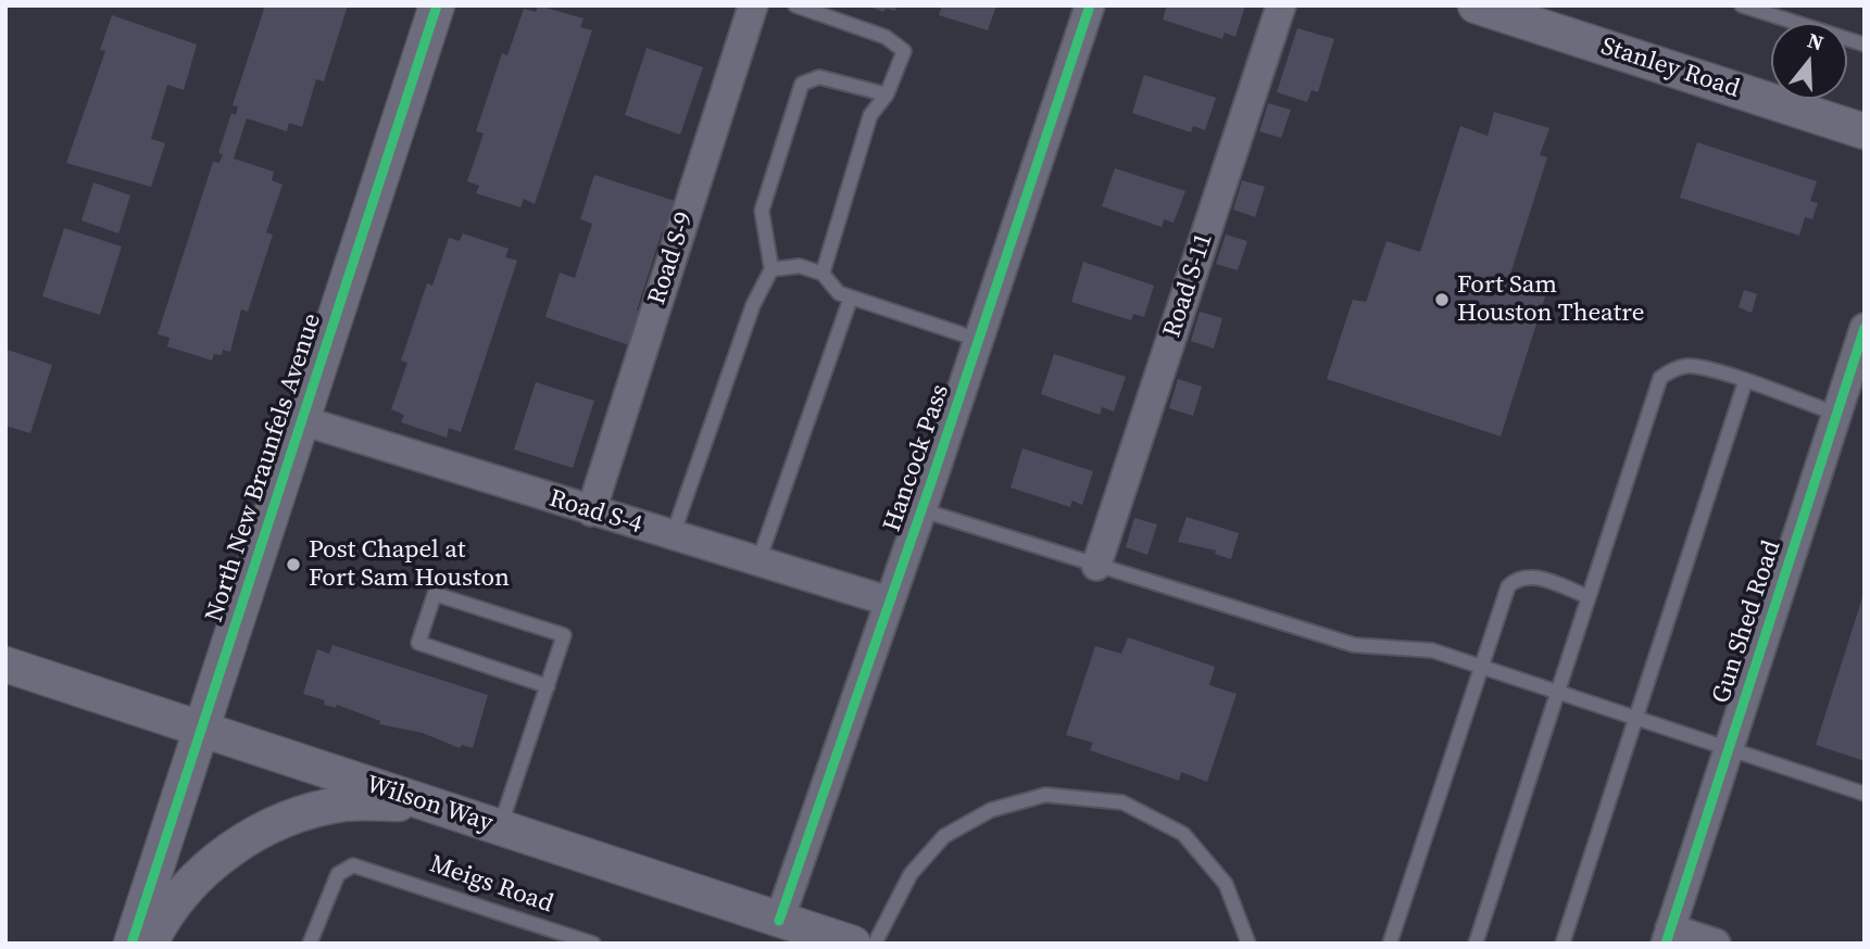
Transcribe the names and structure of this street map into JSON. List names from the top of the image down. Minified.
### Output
{"streets":{"street":["Stanley Road","Road S-9","Road S-11","Hancock Pass","North New Braunfels Avenue","Road S-4","Gun Shed Road","Wilson Way"],"lane":["Meigs Road"]},"crossings":[["Road S-9","Road S-4"],["Hancock Pass","Road S-4"],["Hancock Pass","Wilson Way"],["North New Braunfels Avenue","Road S-4"],["North New Braunfels Avenue","Wilson Way"]],"places":["Fort Sam Houston Theatre","Post Chapel at Fort Sam Houston"],"north":"top"}
